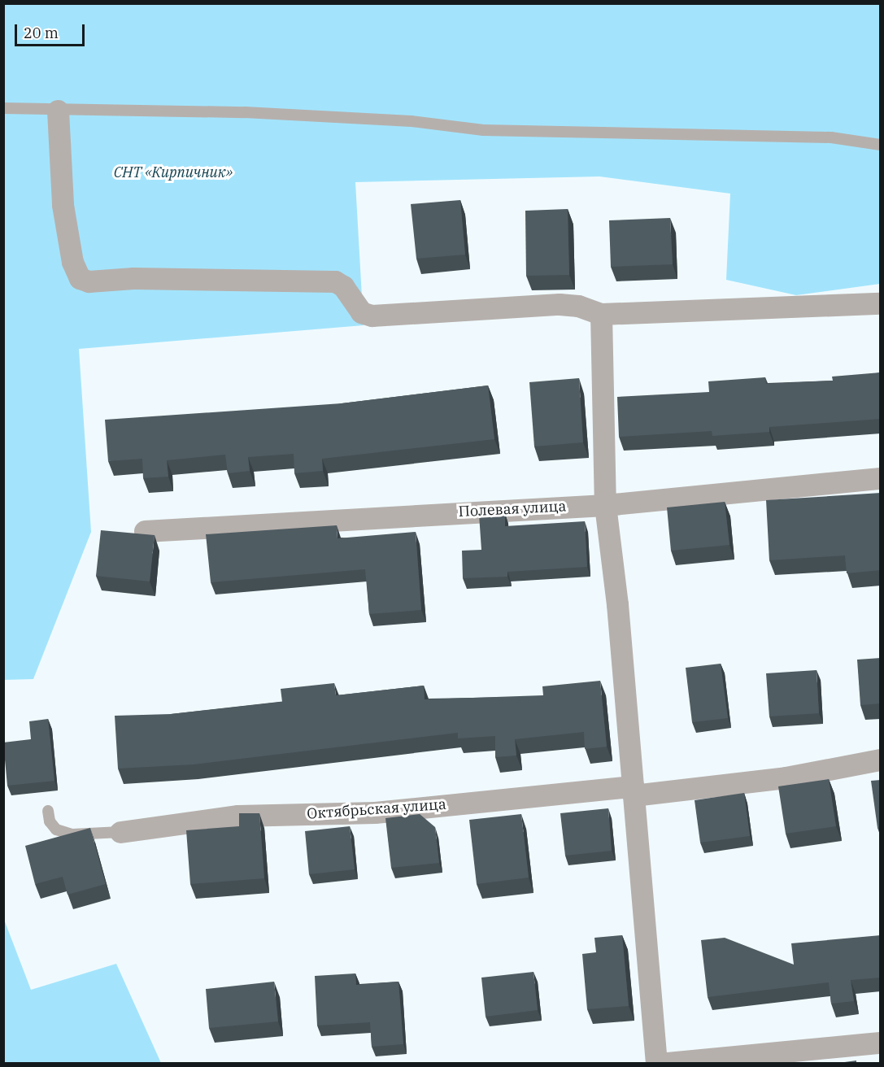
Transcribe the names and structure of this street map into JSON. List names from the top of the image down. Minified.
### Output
{"streets":{"street":["Полевая улица","Октябрьская улица"]},"parks":["СНТ «Кирпичник»"],"scale_bar":"20 m"}
